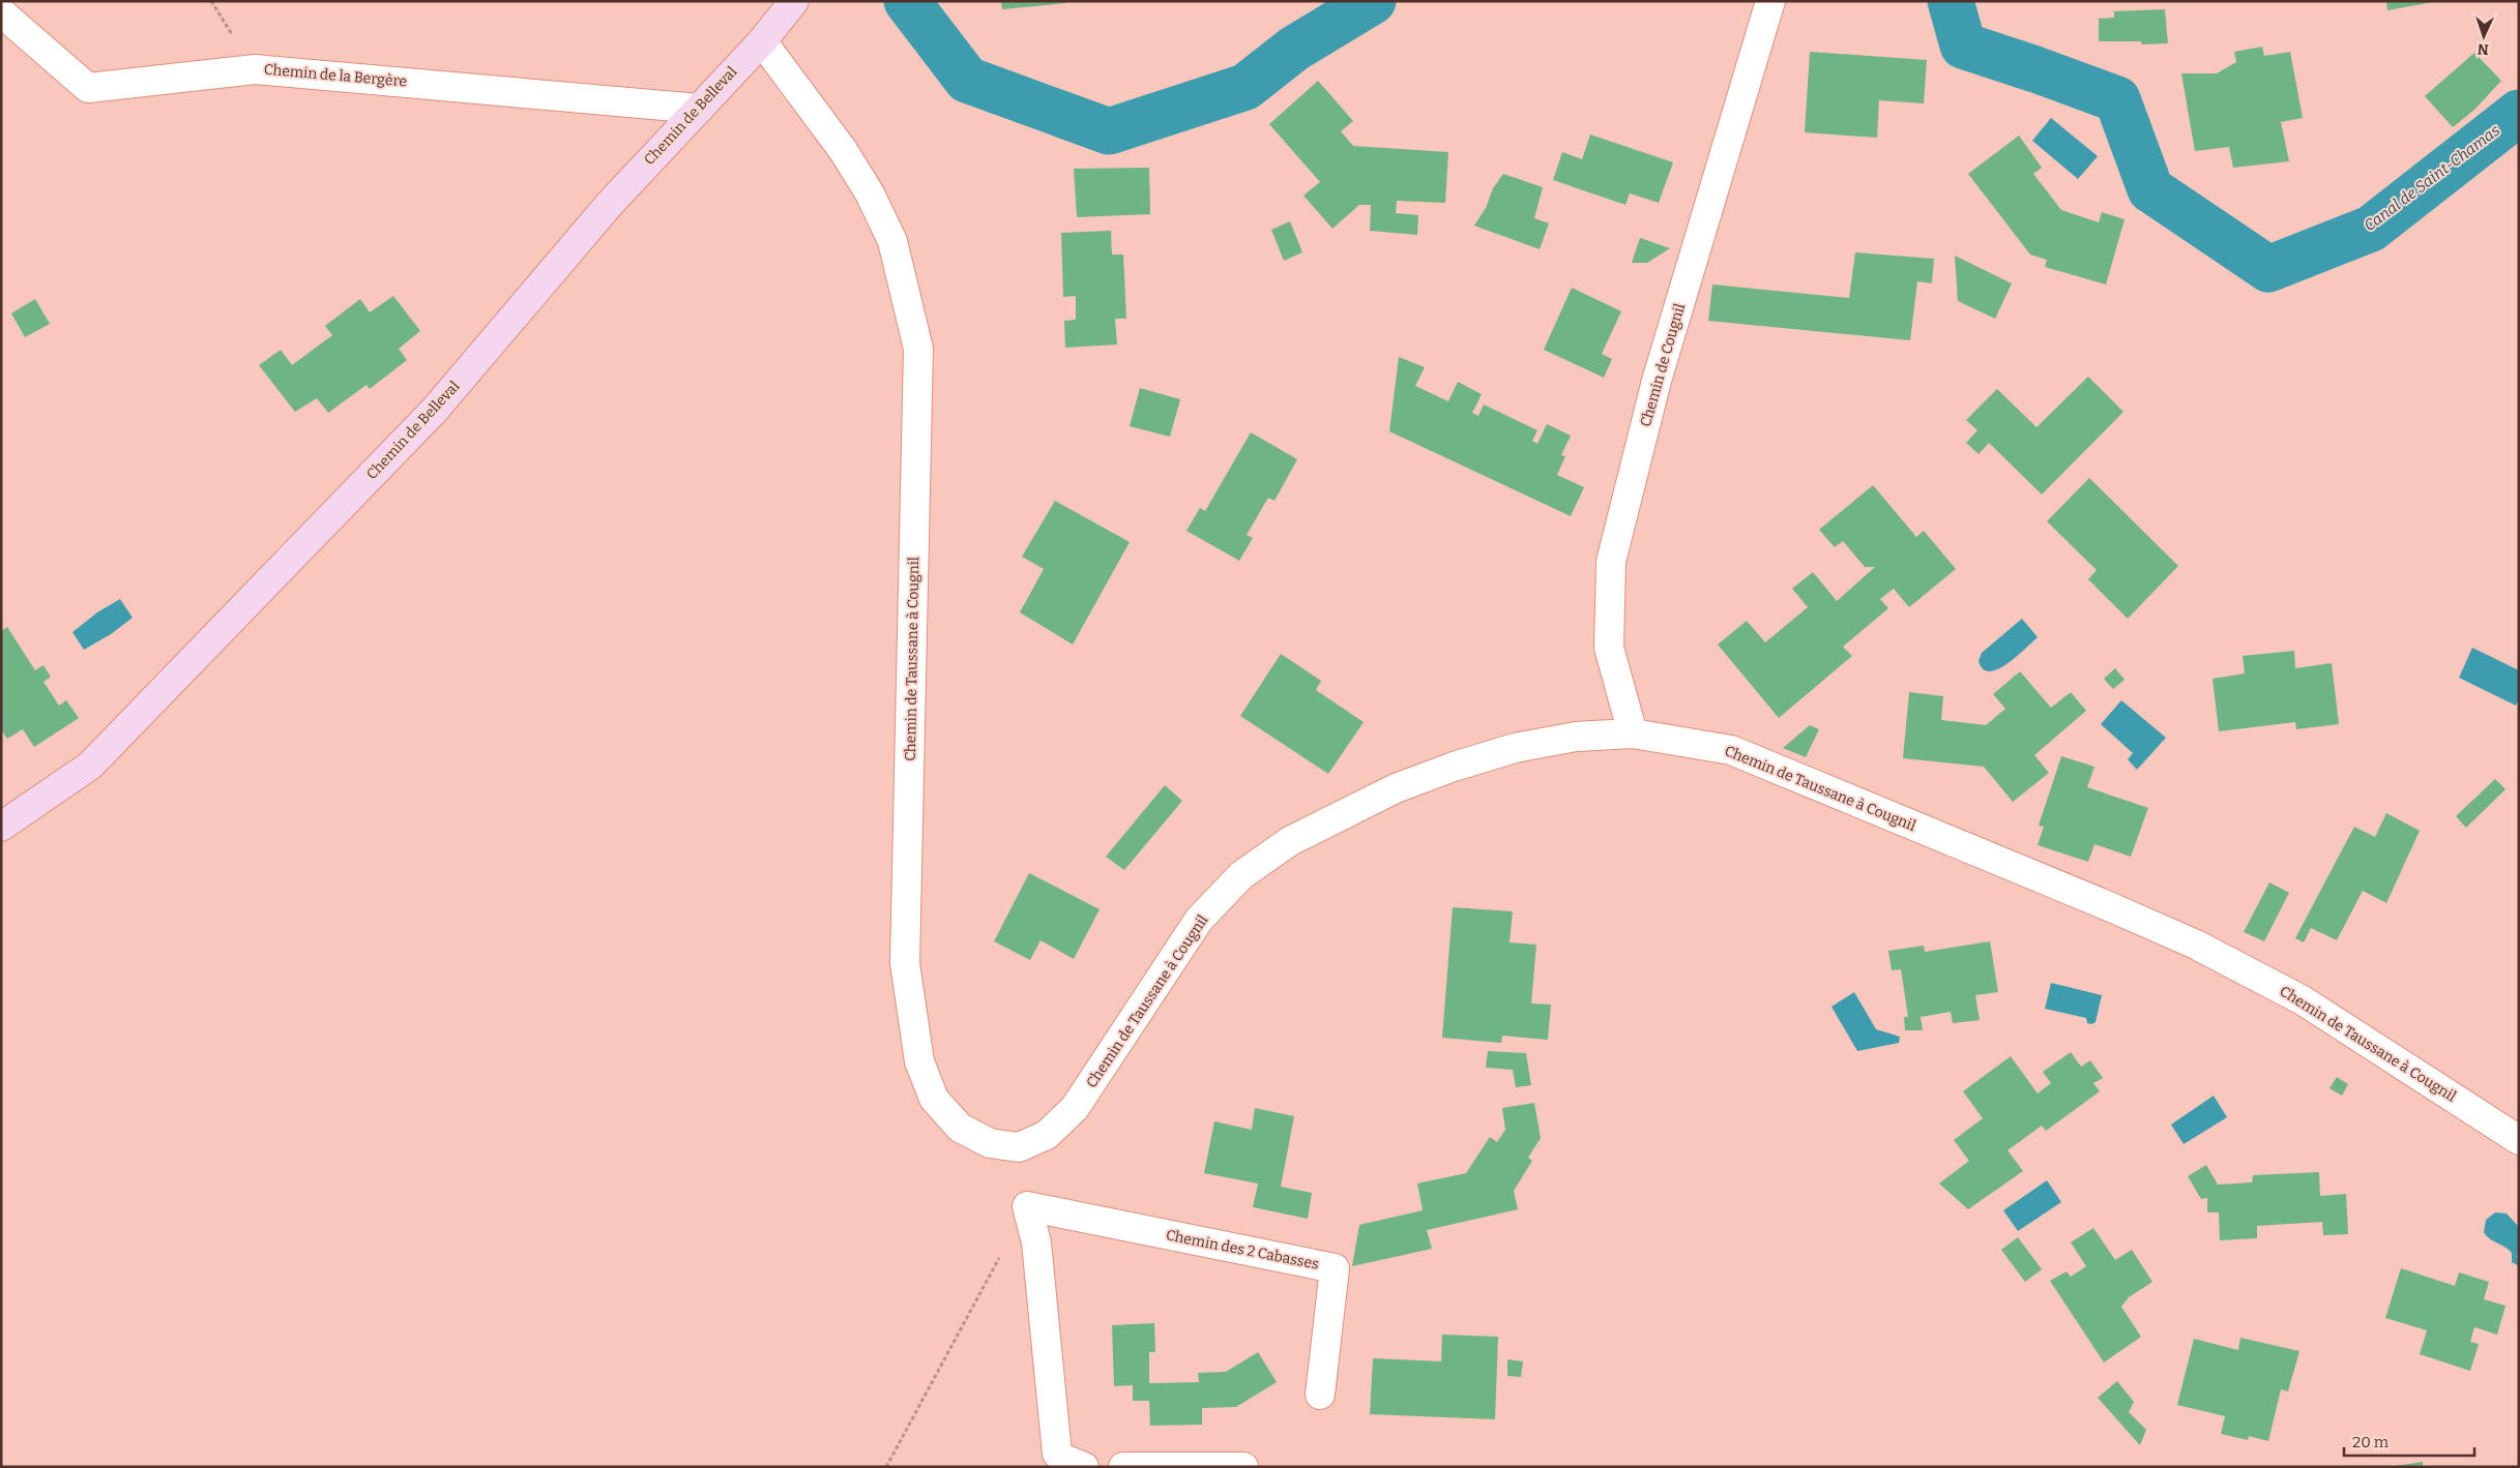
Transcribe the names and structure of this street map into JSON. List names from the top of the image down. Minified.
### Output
{"streets":{"street":["Chemin de la Bergère","Chemin de Belleval","Chemin de Cougnil","Chemin de Taussane à Cougnil","Chemin des 2 Cabasses"]},"crossings":[["Chemin de la Bergère","Chemin de Belleval"],["Chemin de Belleval","Chemin de Taussane à Cougnil"],["Chemin de Cougnil","Chemin de Taussane à Cougnil"]],"water":["Canal de Saint-Chamas"],"scale_bar":"20 m","north":"bottom"}
